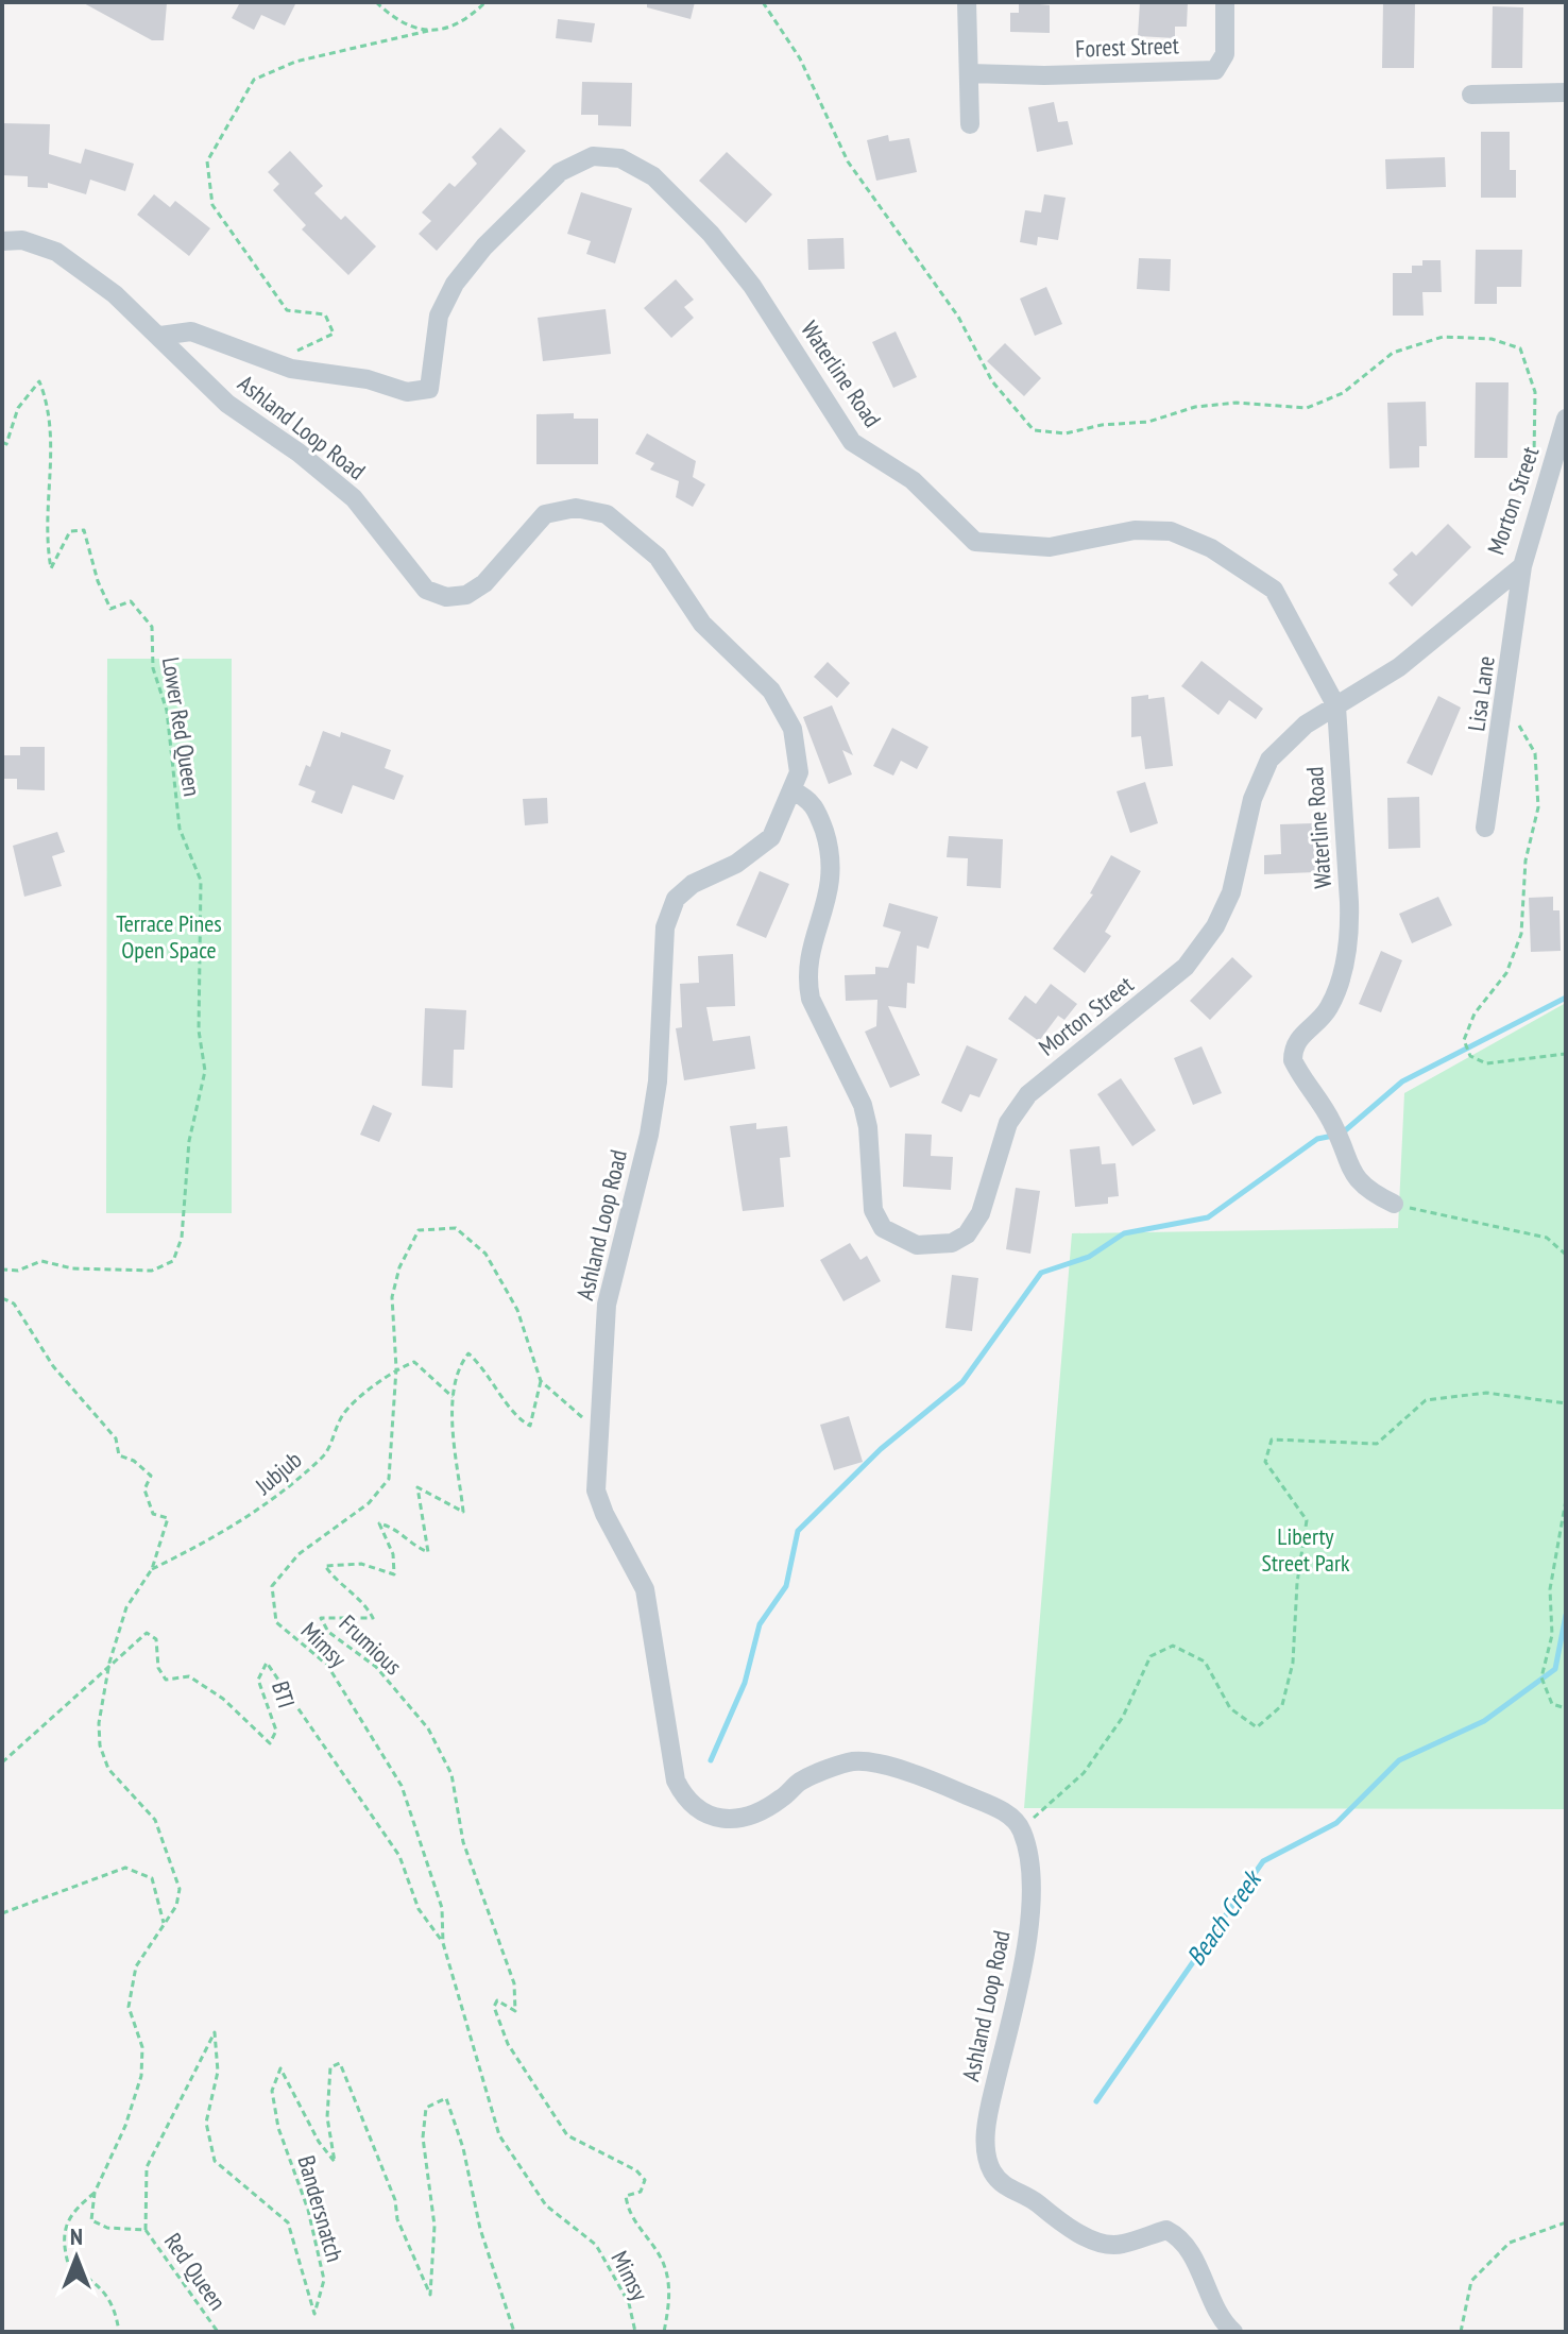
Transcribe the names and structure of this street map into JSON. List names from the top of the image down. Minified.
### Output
{"streets":{"street":["Forest Street","Waterline Road","Ashland Loop Road","Morton Street","Lisa Lane"],"path":["Lower Red Queen","Jubjub","Mimsy","Frumious","BTI","Bandersnatch","Red Queen"]},"crossings":[["Waterline Road","Ashland Loop Road"],["Waterline Road","Morton Street"],["Ashland Loop Road","Morton Street"],["Morton Street","Lisa Lane"],["Jubjub","Mimsy"],["Mimsy","Frumious"],["Mimsy","BTI"],["Bandersnatch","Red Queen"]],"water":["Beach Creek"],"parks":["Terrace Pines Open Space","Liberty Street Park"],"north":"top"}
